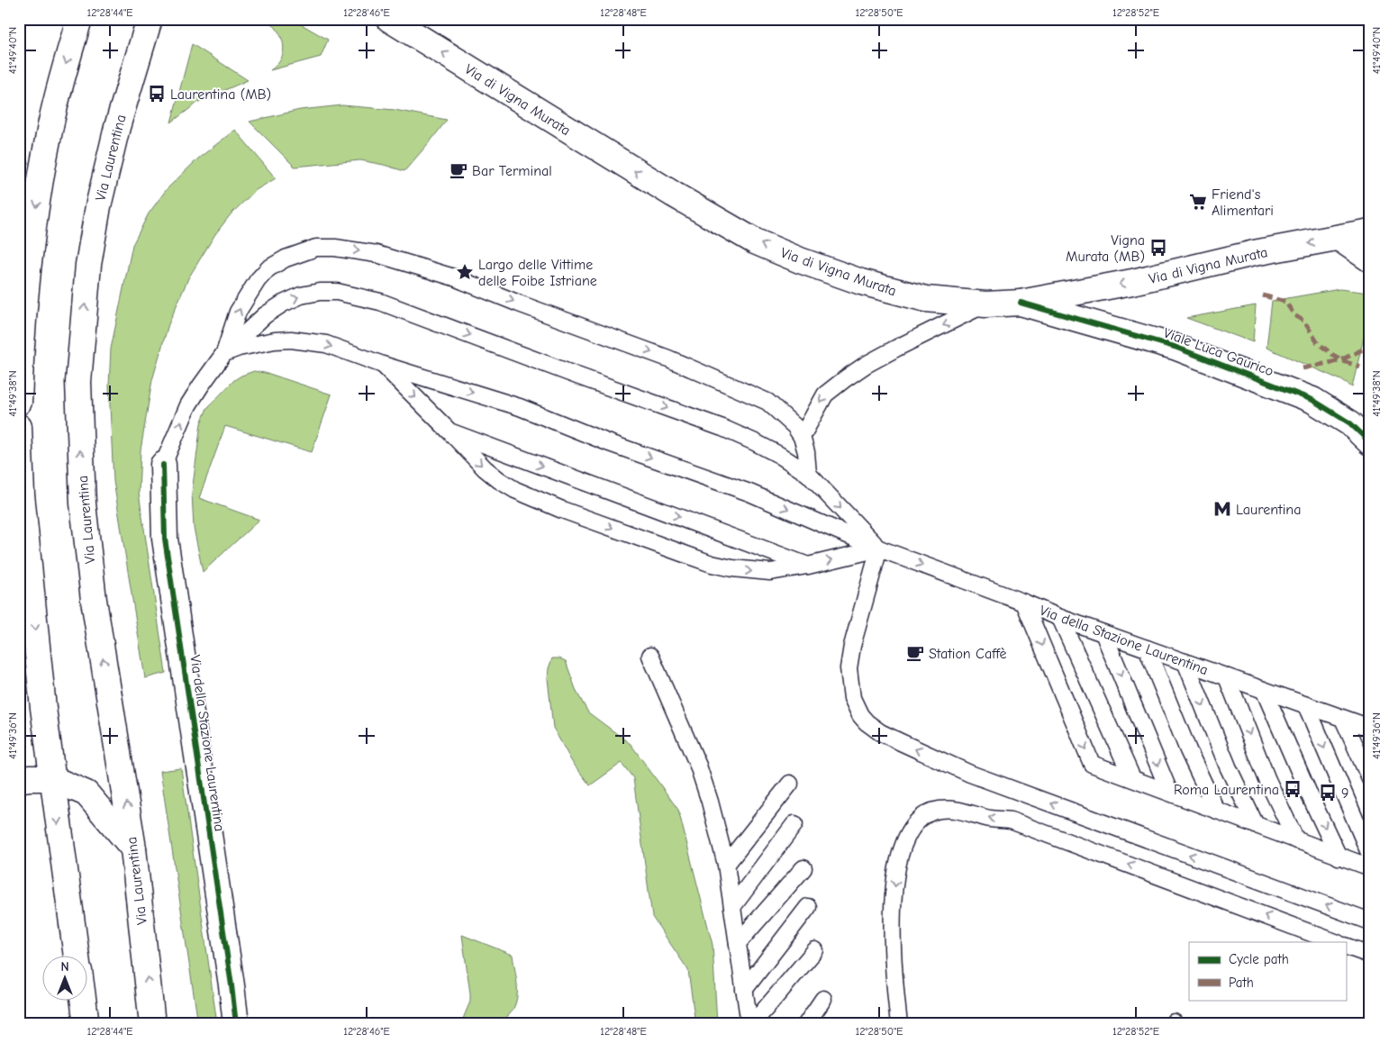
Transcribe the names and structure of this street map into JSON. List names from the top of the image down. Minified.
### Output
{"streets":{"main road":["Via di Vigna Murata","Via Laurentina","Viale Luca Gaurico","Via della Stazione Laurentina"]},"crossings":[["Via di Vigna Murata","Viale Luca Gaurico"]],"one_way":["Via di Vigna Murata"],"places":{"bus stop":["Laurentina (MB)","Vigna Murata (MB)","Roma Laurentina","9"],"cafe":["Bar Terminal","Station Caffè"],"supermarket":["Friend's Alimentari"],"place":["Largo delle Vittime delle Foibe Istriane"],"metro station":["Laurentina"]},"legend":["Cycle path","Path"],"north":"top","coordinates":["12°28'44\"E","12°28'46\"E","12°28'48\"E","12°28'50\"E","12°28'52\"E","41°49'40\"N","41°49'38\"N","41°49'36\"N"]}
